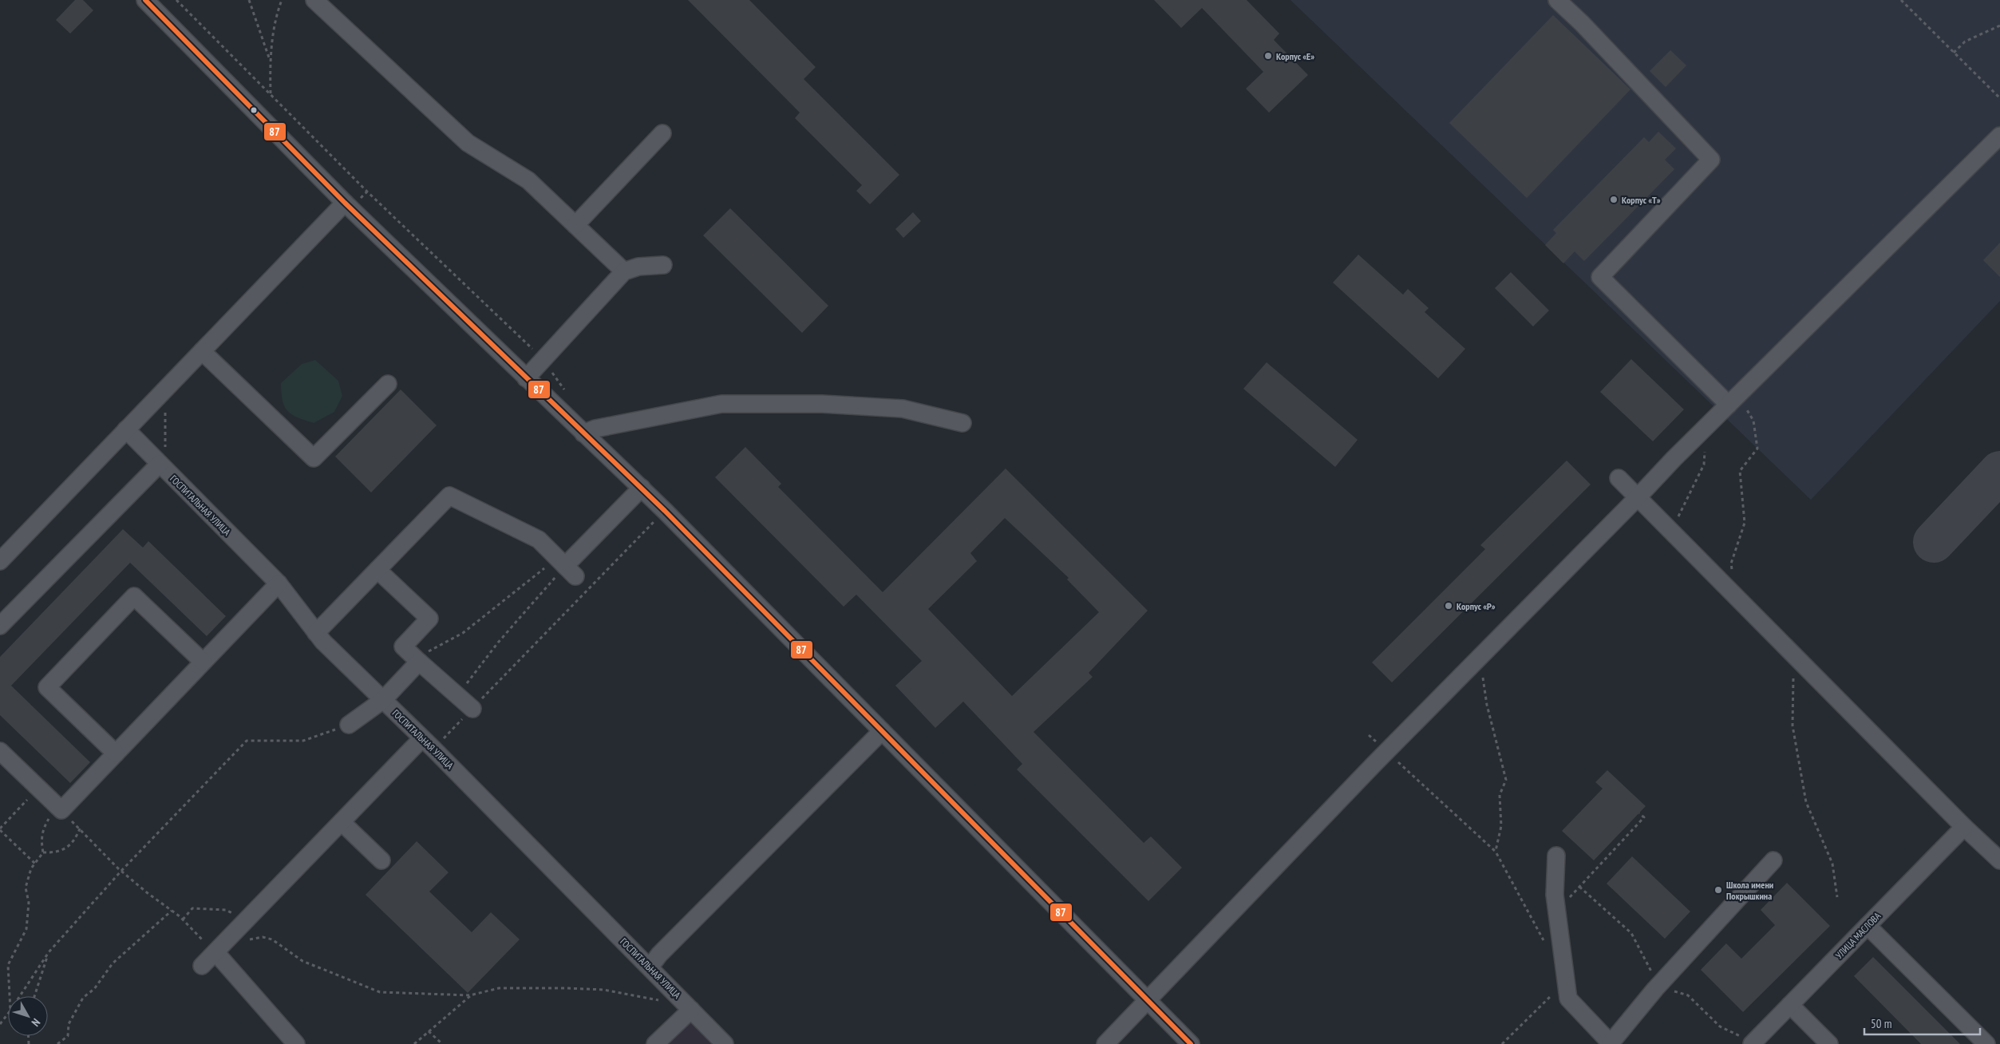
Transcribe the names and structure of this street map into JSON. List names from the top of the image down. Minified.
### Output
{"streets":{"street":["ГОСПИТАЛЬНАЯ УЛИЦА","УЛИЦА МАСЛОВА"]},"places":["Корпус «Е»","Корпус «Т»","Корпус «Р»","Школа имени Покрышкина"],"lines":["transit line 87"],"scale_bar":"50 m","north":"bottom right"}
